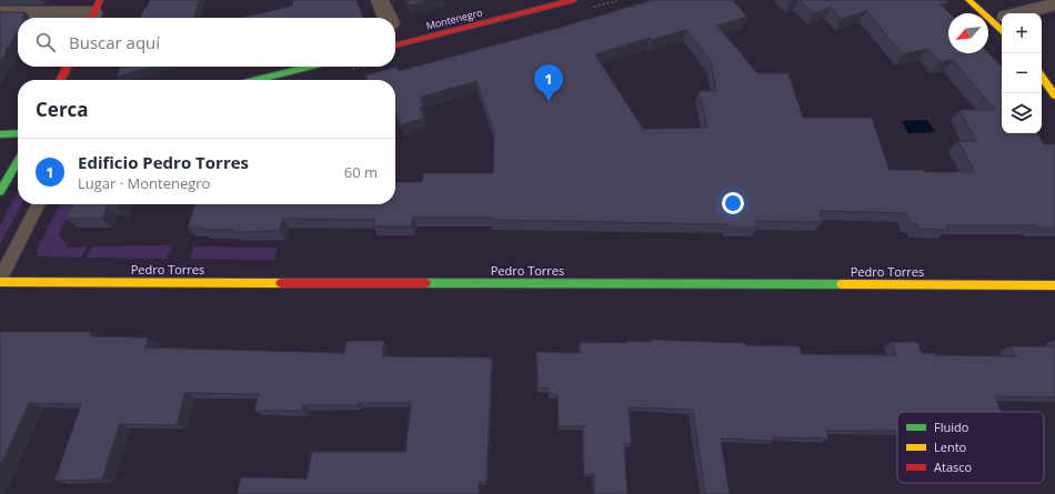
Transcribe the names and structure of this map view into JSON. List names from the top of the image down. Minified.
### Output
{"streets":{"street":["Montenegro","Pedro Torres"]},"legend":["Fluido","Lento","Atasco"],"north":"bottom left","page":{"map_buttons":["+","−"],"search":"Buscar aquí","pins":"1","heading":"Cerca","list":[{"mark":"1","name":"Edificio Pedro Torres","note":"Lugar · Montenegro","value":"60 m"}]}}
